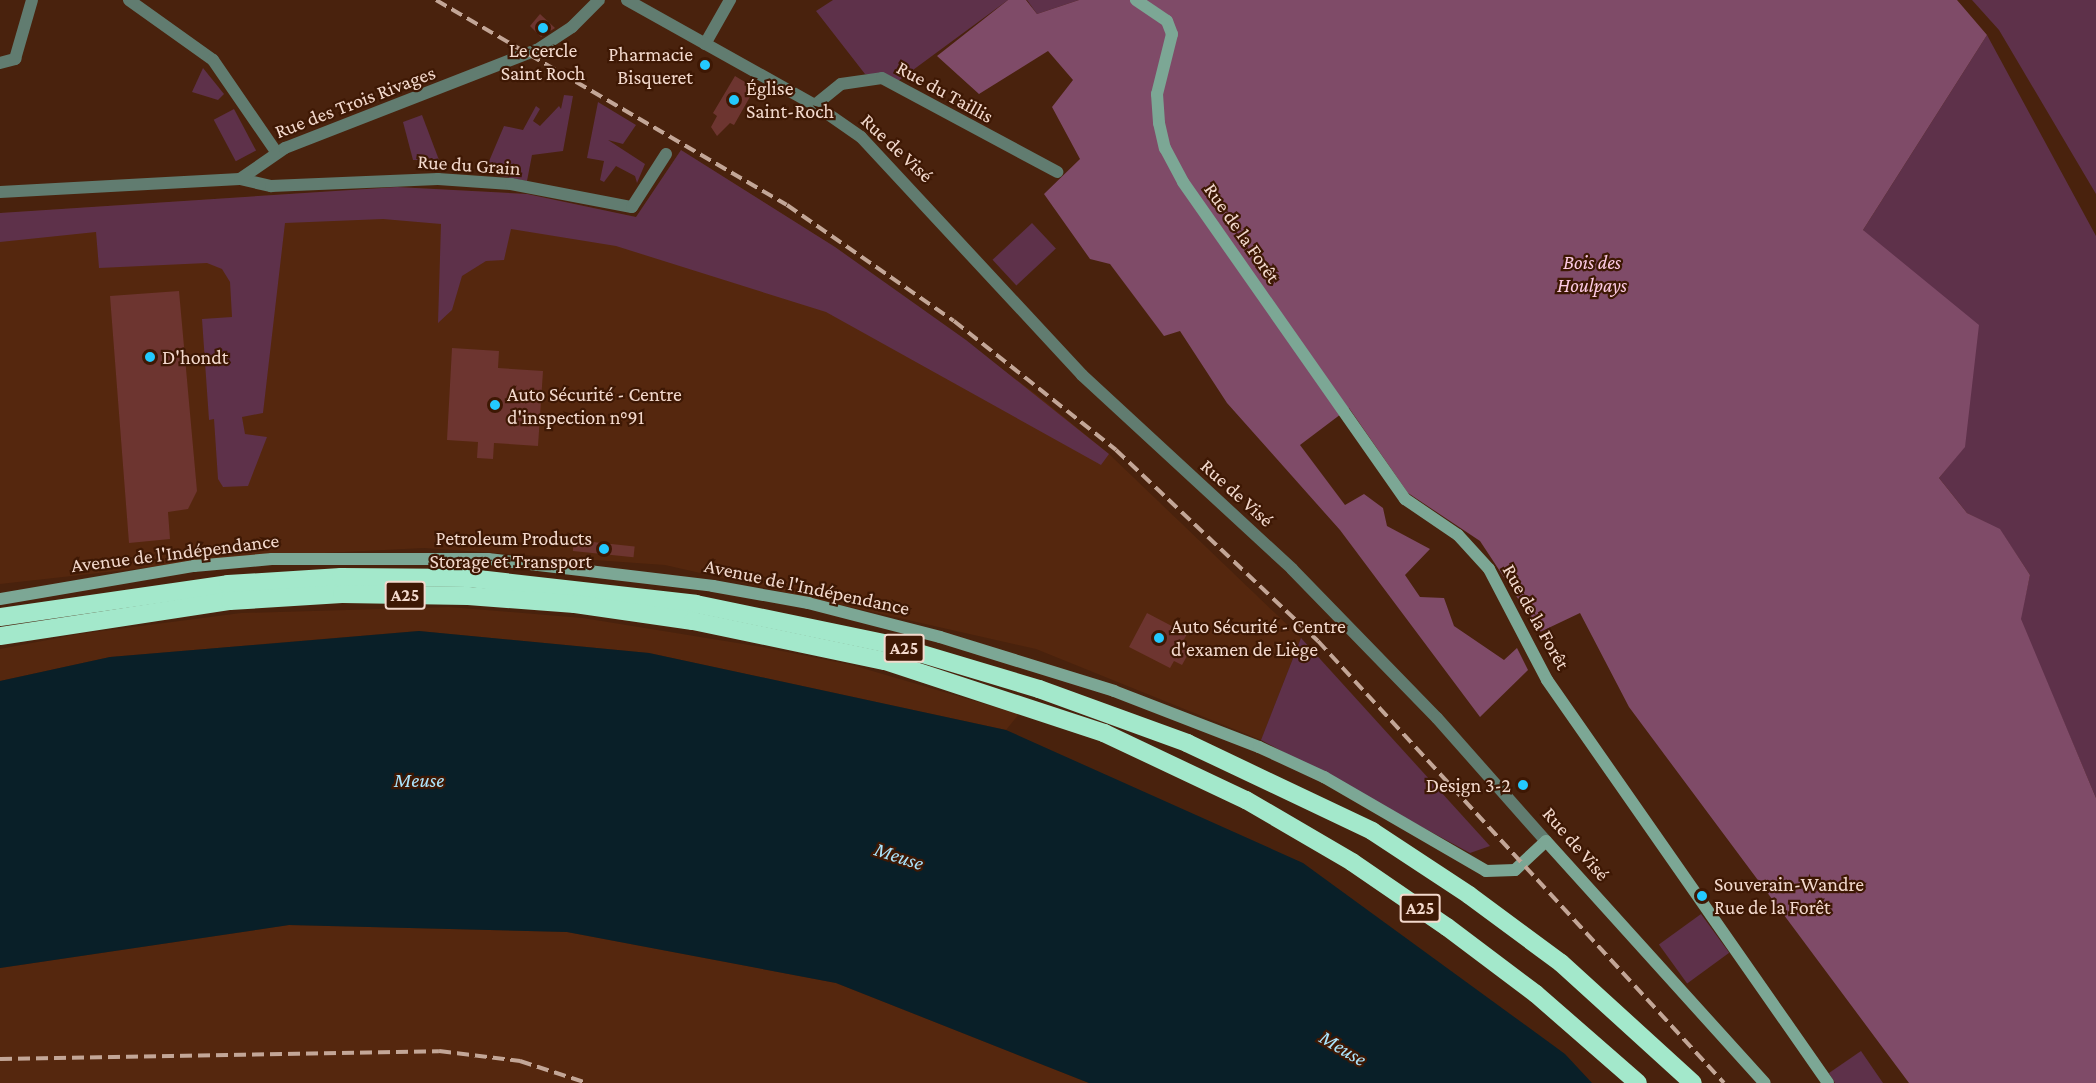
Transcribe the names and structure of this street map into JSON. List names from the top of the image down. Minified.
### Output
{"streets":{"highway":["A25"],"main road":["Rue de Visé","Rue de la Forêt","Avenue de l'Indépendance"],"street":["Rue du Taillis","Rue des Trois Rivages","Rue du Grain"]},"crossings":[["Rue du Taillis","Rue de Visé"],["Rue des Trois Rivages","Rue du Grain"],["Rue de Visé","Avenue de l'Indépendance"]],"water":["Meuse"],"parks":["Bois des Houlpays"],"places":["Le cercle Saint Roch","Pharmacie Bisqueret","Église Saint-Roch","D'hondt","Auto Sécurité - Centre d'inspection n°91","Petroleum Products Storage et Transport","Auto Sécurité - Centre d'examen de Liège","Design 3-2","Souverain-Wandre Rue de la Forêt"]}
